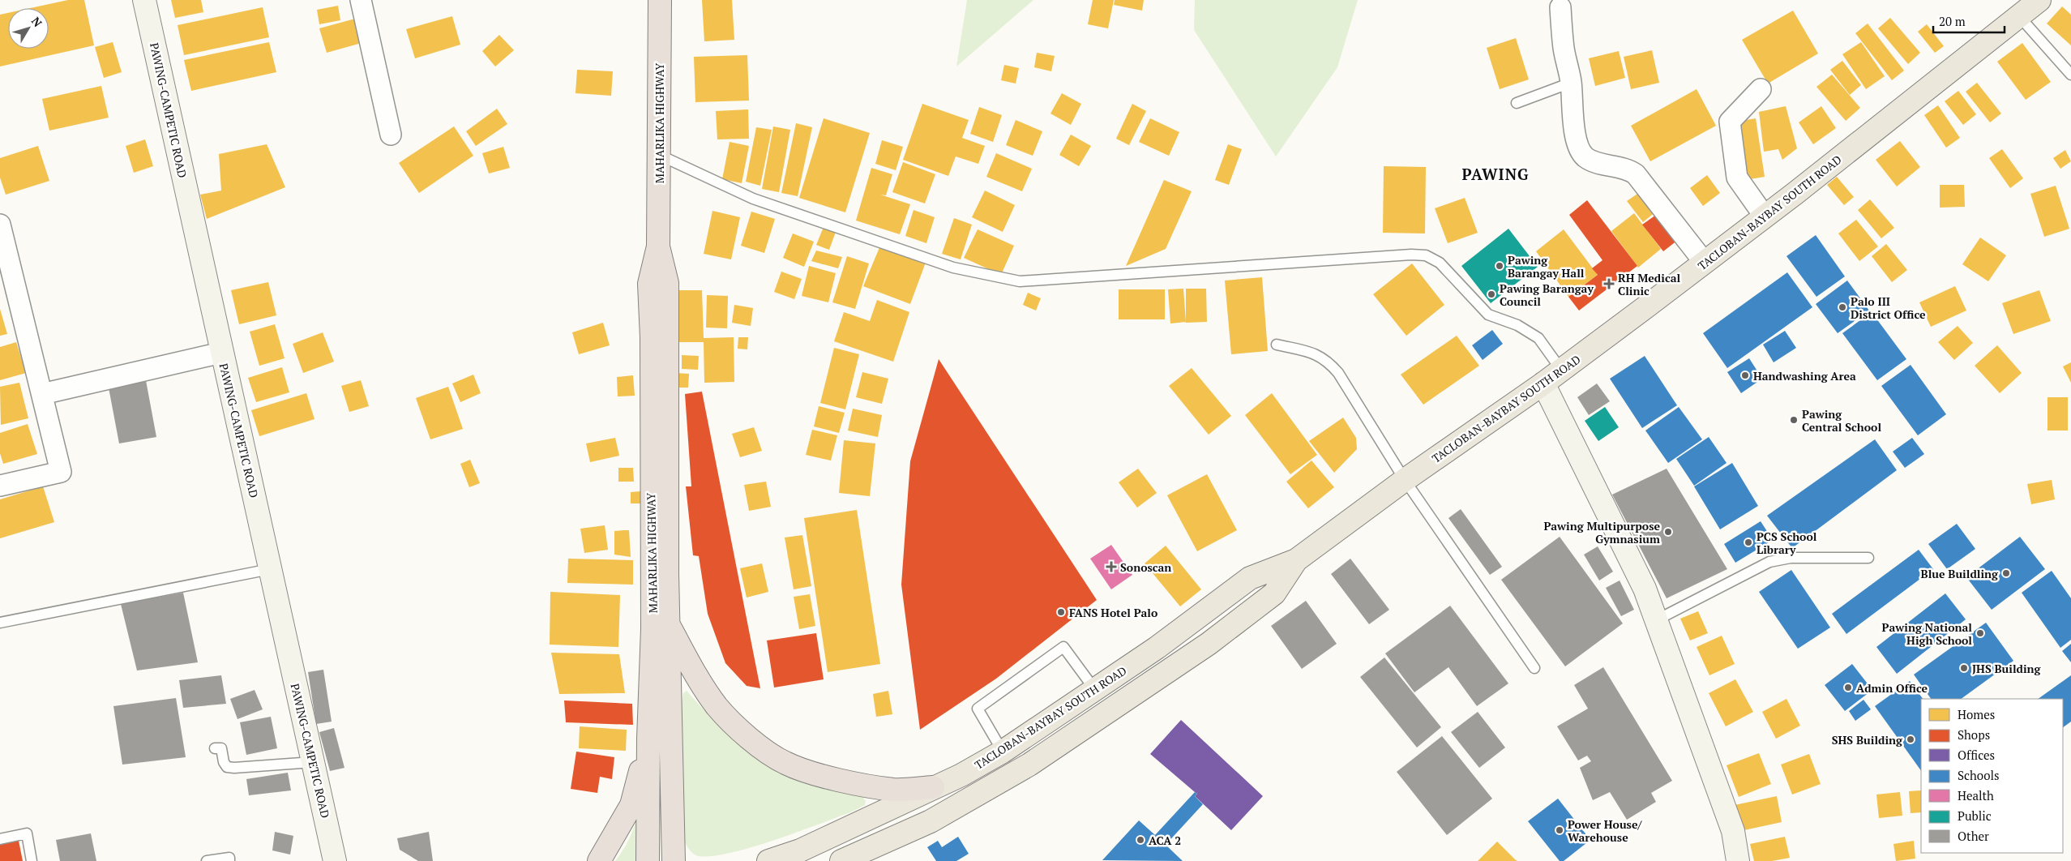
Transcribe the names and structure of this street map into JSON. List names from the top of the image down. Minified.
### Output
{"streets":{"highway":["MAHARLIKA HIGHWAY"],"main road":["TACLOBAN-BAYBAY SOUTH ROAD"],"street":["PAWING-CAMPETIC ROAD"]},"districts":["PAWING"],"places":{"other":["Pawing Barangay Hall","Pawing Barangay Council","Palo III District Office","Handwashing Area","Pawing Central School","Pawing Multipurpose Gymnasium","PCS School Library","Blue Buildling","FANS Hotel Palo","Pawing National High School","JHS Building","Admin Office","SHS Building","Power House/ Warehouse","ACA 2"],"health":["RH Medical Clinic","Sonoscan"]},"legend":["Homes","Shops","Offices","Schools","Health","Public","Other"],"scale_bar":"20 m","north":"top right"}
